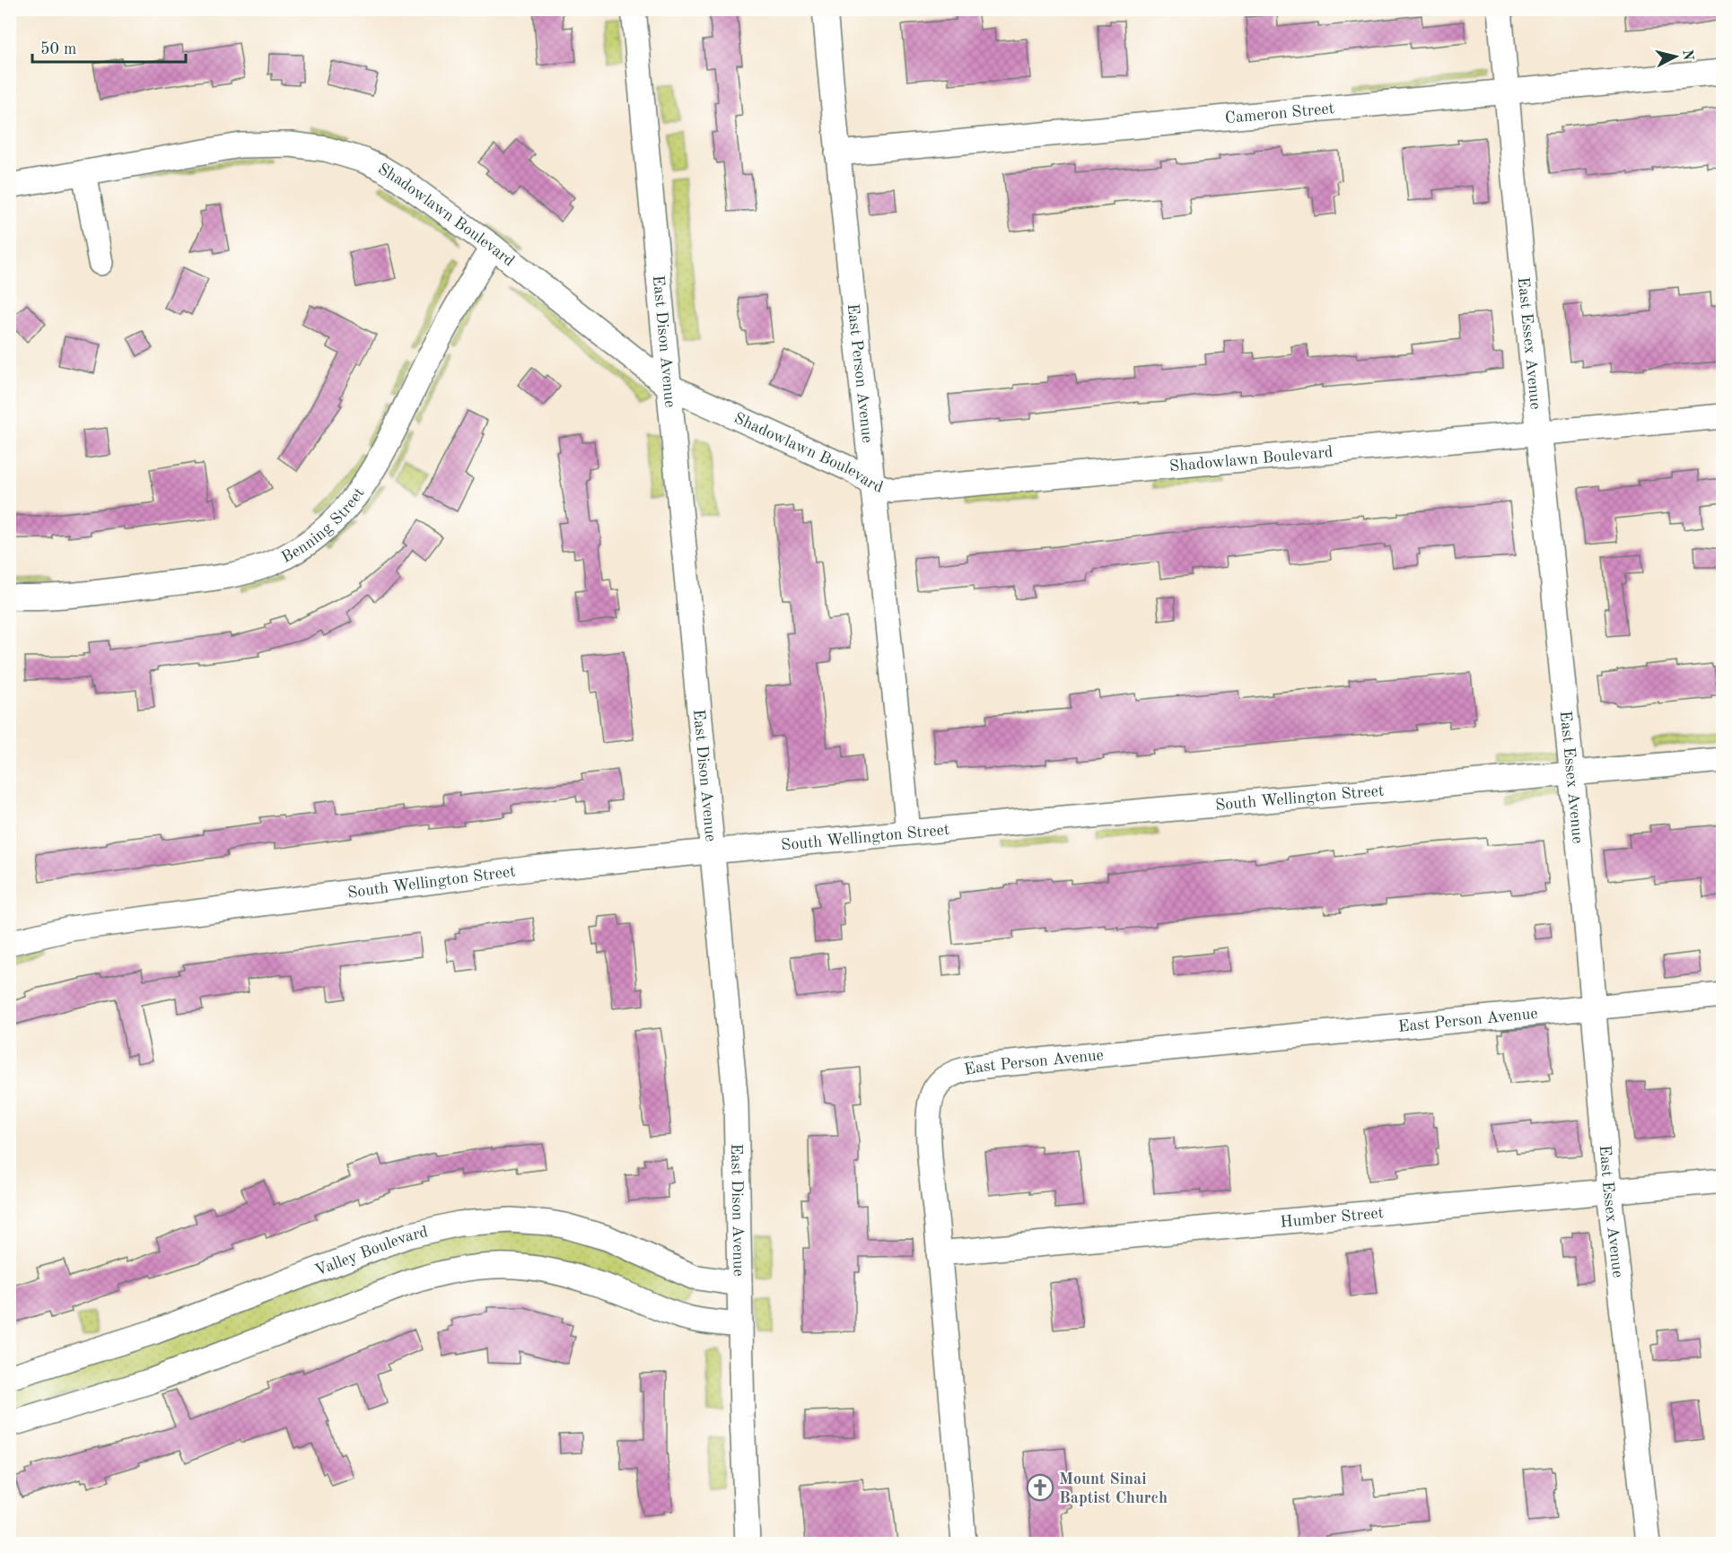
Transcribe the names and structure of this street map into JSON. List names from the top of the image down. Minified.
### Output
{"streets":{"street":["Cameron Street","Shadowlawn Boulevard","East Dison Avenue","East Essex Avenue","East Person Avenue","Benning Street","South Wellington Street","Humber Street","Valley Boulevard"]},"crossings":[["Cameron Street","East Essex Avenue"],["Cameron Street","East Person Avenue"],["Shadowlawn Boulevard","East Dison Avenue"],["Shadowlawn Boulevard","East Essex Avenue"],["Shadowlawn Boulevard","East Person Avenue"],["Shadowlawn Boulevard","Benning Street"],["East Dison Avenue","South Wellington Street"],["East Dison Avenue","Valley Boulevard"],["East Essex Avenue","East Person Avenue"],["East Essex Avenue","South Wellington Street"],["East Essex Avenue","Humber Street"],["East Person Avenue","South Wellington Street"],["East Person Avenue","Humber Street"]],"places":{"church":["Mount Sinai Baptist Church"]},"scale_bar":"50 m","north":"right"}
